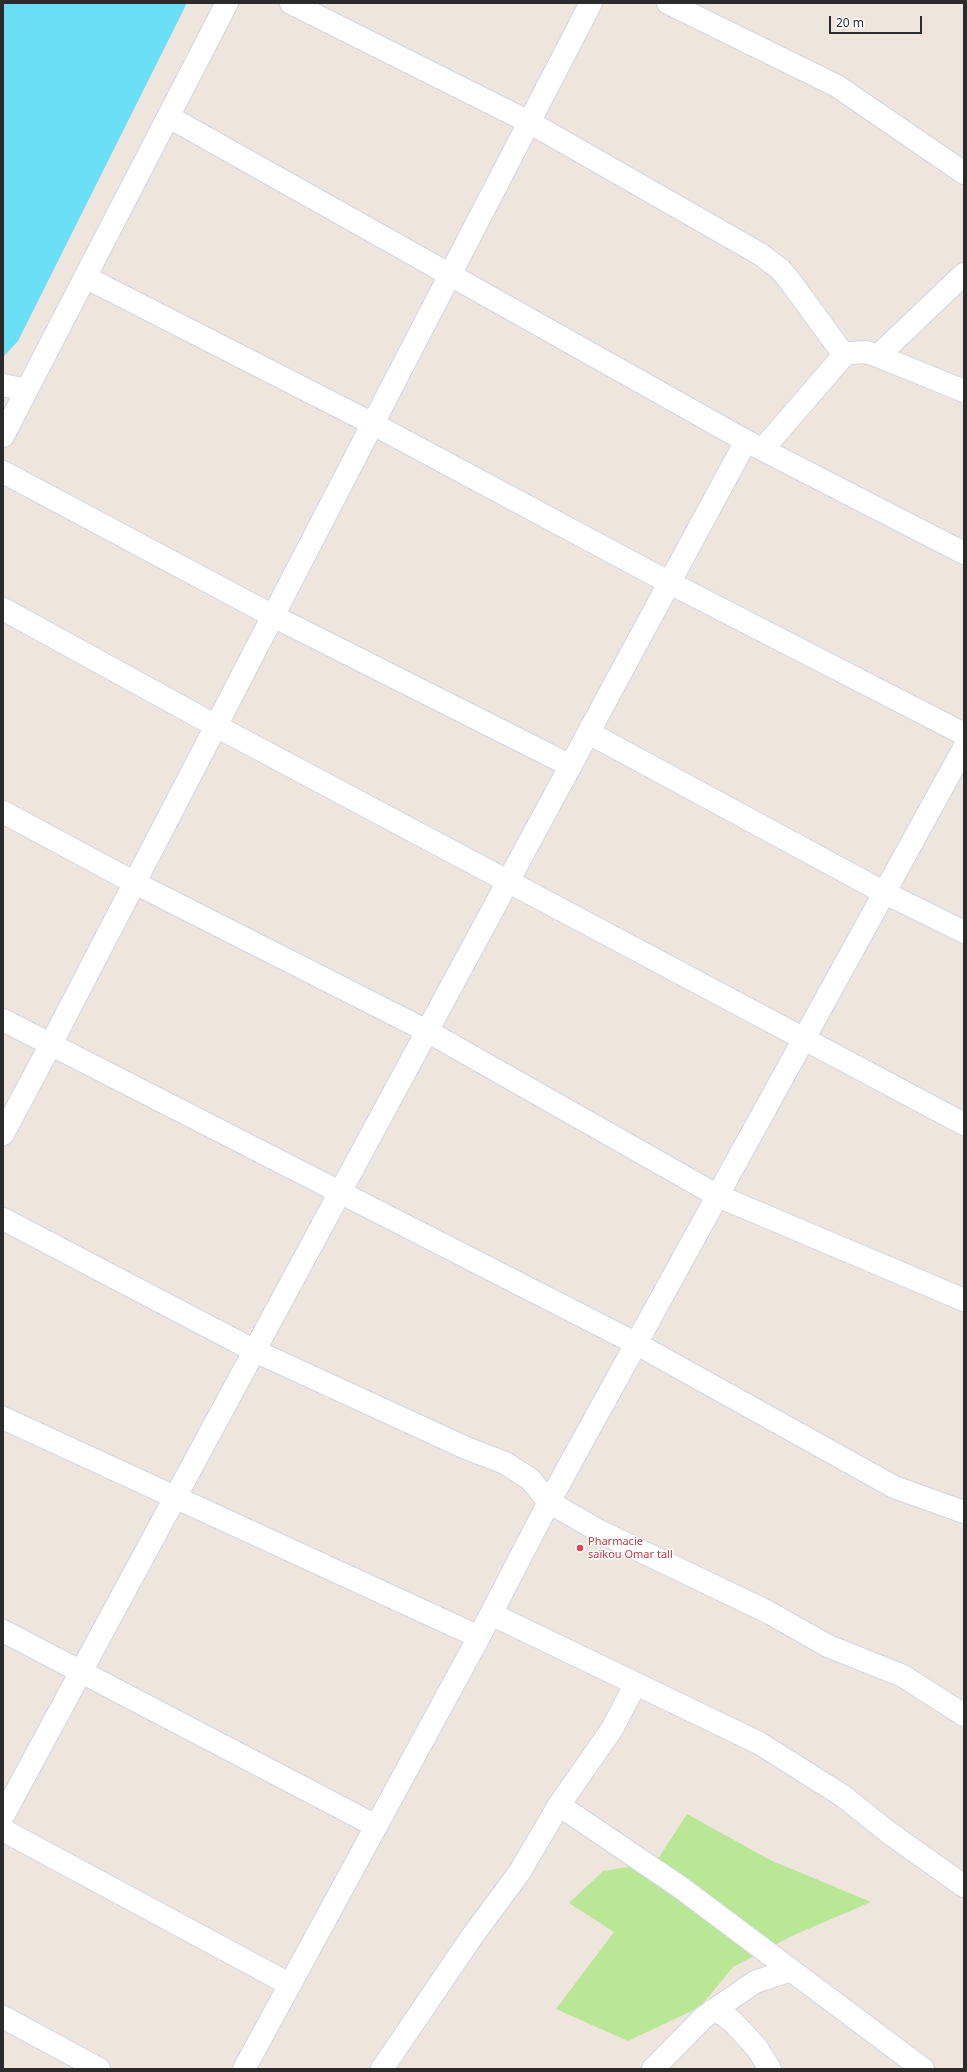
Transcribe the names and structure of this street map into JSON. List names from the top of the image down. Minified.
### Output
{"places":["Pharmacie saïkou Omar tall"],"scale_bar":"20 m"}
